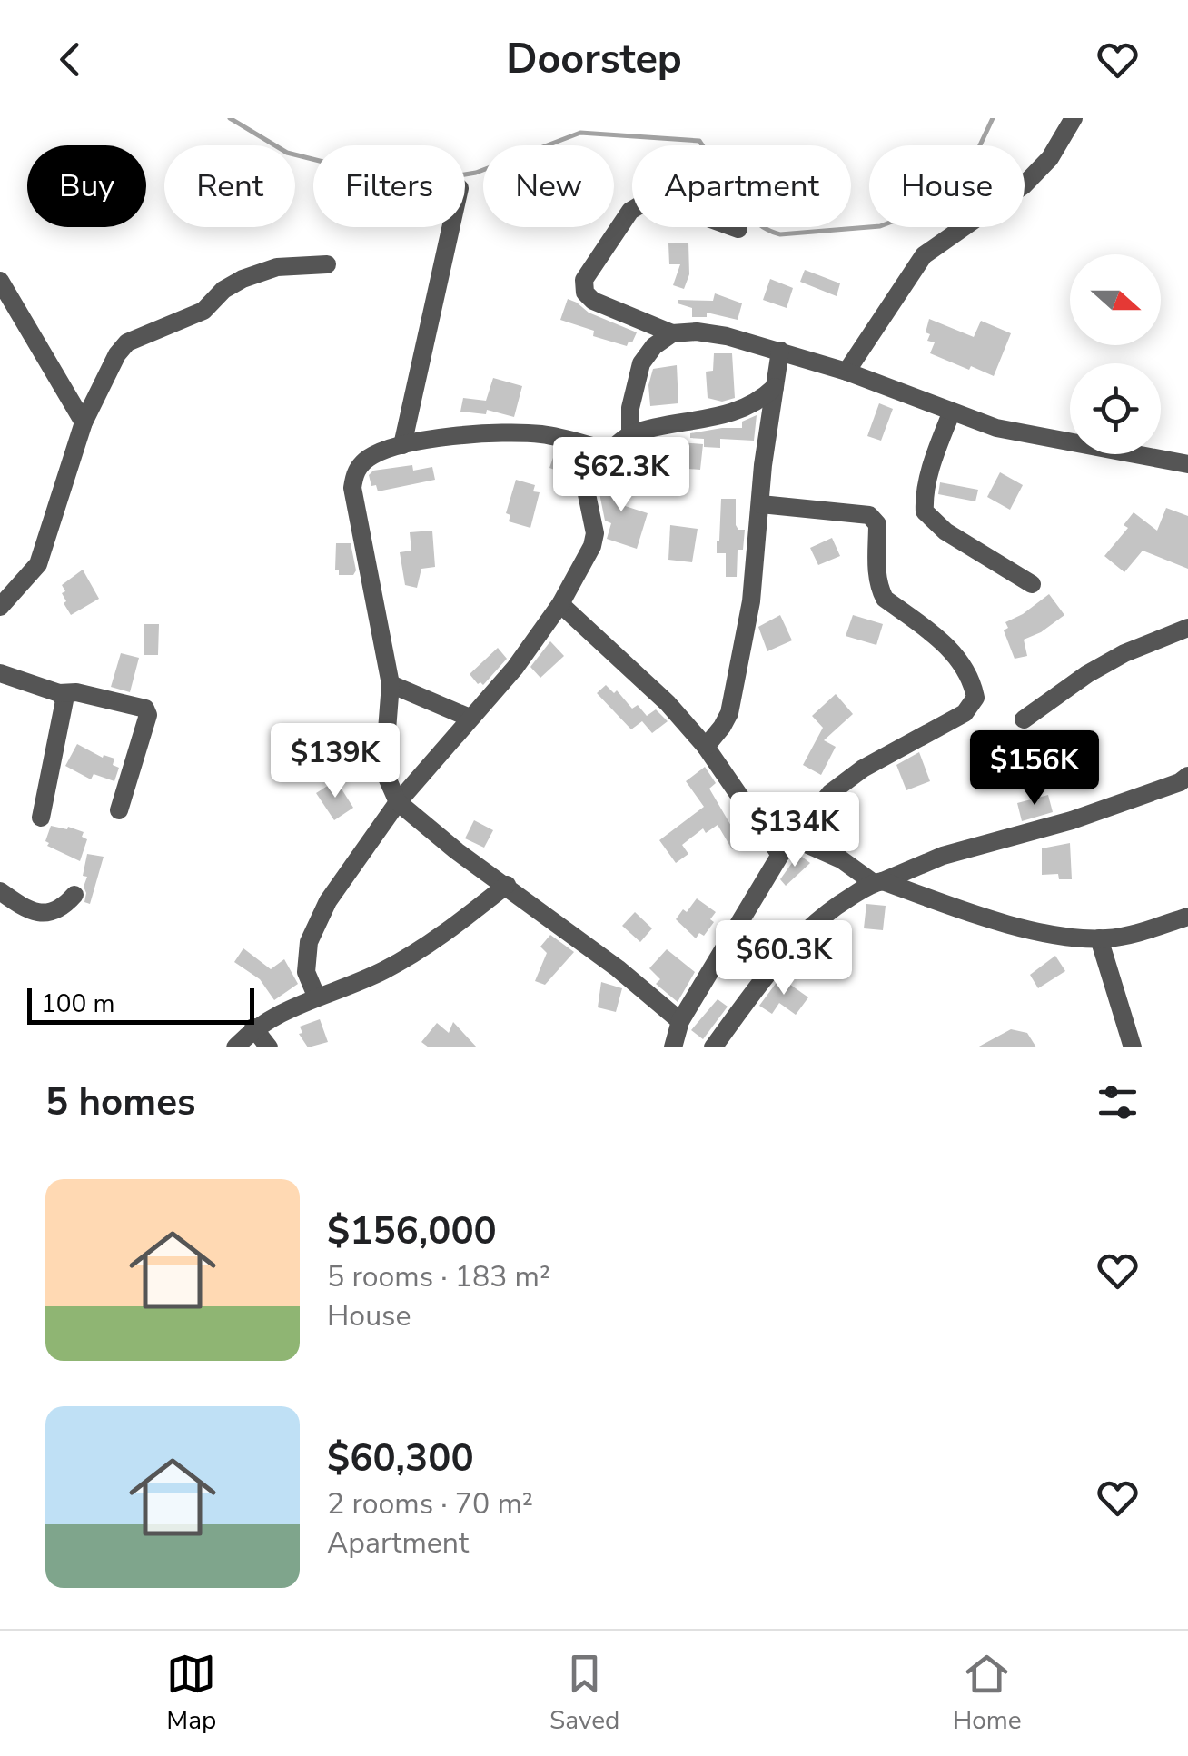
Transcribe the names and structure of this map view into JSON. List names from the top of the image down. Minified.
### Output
{"scale_bar":"100 m","north":"right","page":{"header":"Doorstep","chip":["Buy","Rent","Filters","New","Apartment","House"],"price":["$62.3K","$139K","$156K","$134K","$60.3K"],"scale":"100 m","heading":"5 homes","list":[{"name":"$156,000","note":"5 rooms · 183 m² · House"},{"name":"$60,300","note":"2 rooms · 70 m² · Apartment"}],"tabs":["Map","Saved","Home"]}}
